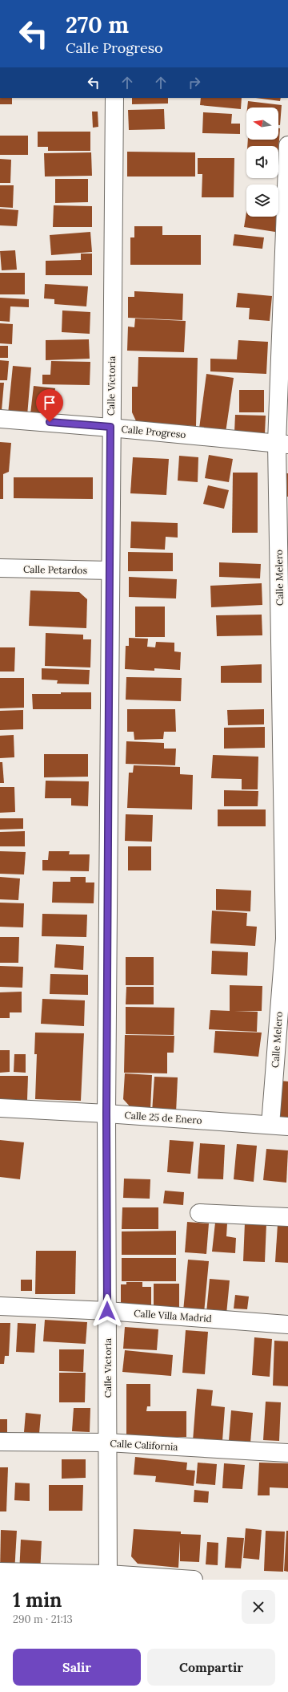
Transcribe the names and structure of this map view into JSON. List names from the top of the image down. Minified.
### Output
{"streets":{"street":["Calle Victoria","Calle Progreso","Calle Petardos","Calle Melero","Calle 25 de Enero","Calle Villa Madrid","Calle California"]},"crossings":[["Calle Victoria","Calle Progreso"],["Calle Victoria","Calle Petardos"],["Calle Victoria","Calle 25 de Enero"],["Calle Victoria","Calle Villa Madrid"],["Calle Victoria","Calle California"],["Calle Progreso","Calle Melero"],["Calle Melero","Calle 25 de Enero"]],"north":"left","page":{"turn":["270 m","Calle Progreso"],"heading":["1 min","290 m · 21:13"],"buttons":["Salir","Compartir"]}}
